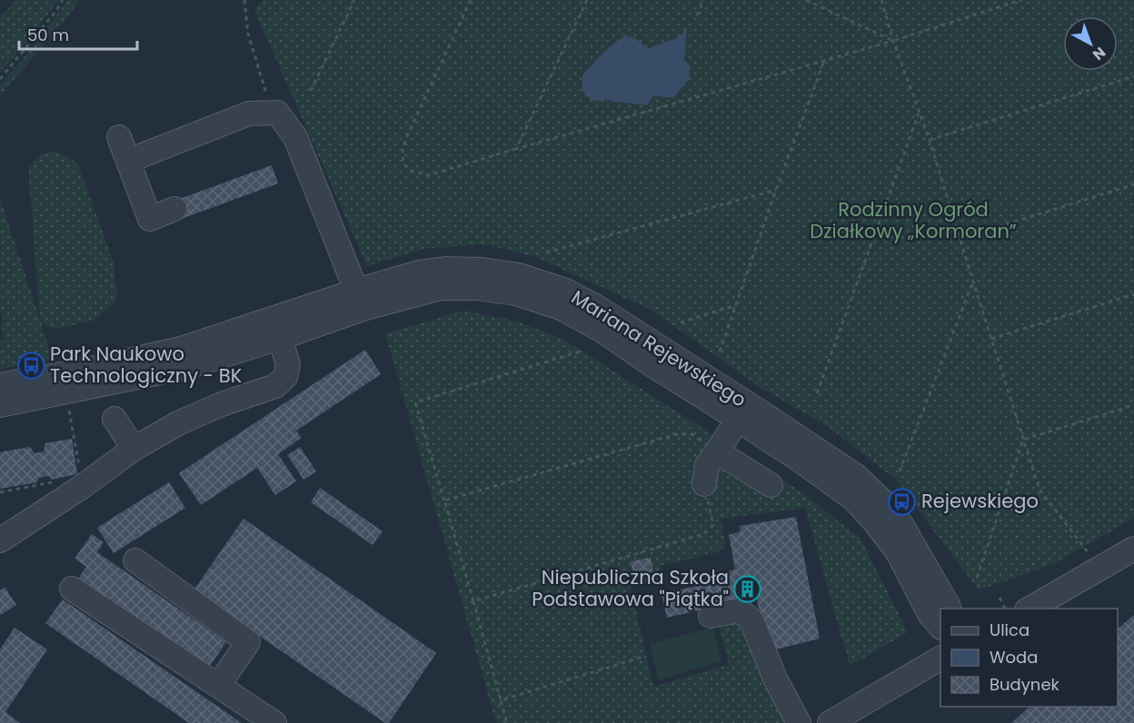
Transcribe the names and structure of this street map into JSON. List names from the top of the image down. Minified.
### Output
{"streets":{"street":["Mariana Rejewskiego"]},"parks":["Rodzinny Ogród Działkowy „Kormoran”"],"places":{"bus stop":["Park Naukowo Technologiczny - BK","Rejewskiego"],"building":["Niepubliczna Szkoła Podstawowa \"Piątka\""]},"legend":["Ulica","Woda","Budynek"],"scale_bar":"50 m","north":"bottom right"}
